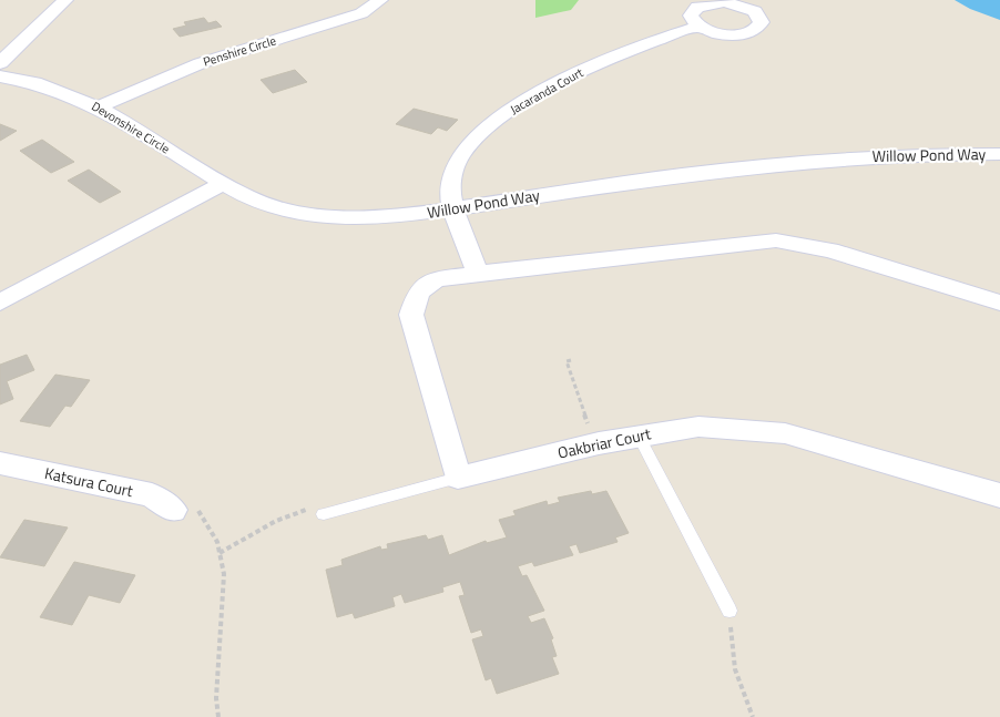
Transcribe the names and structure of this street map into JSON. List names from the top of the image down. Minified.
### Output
{"streets":{"street":["Penshire Circle","Jacaranda Court","Devonshire Circle","Willow Pond Way","Oakbriar Court","Katsura Court"]},"crossings":[["Penshire Circle","Devonshire Circle"],["Jacaranda Court","Willow Pond Way"],["Devonshire Circle","Willow Pond Way"]]}
